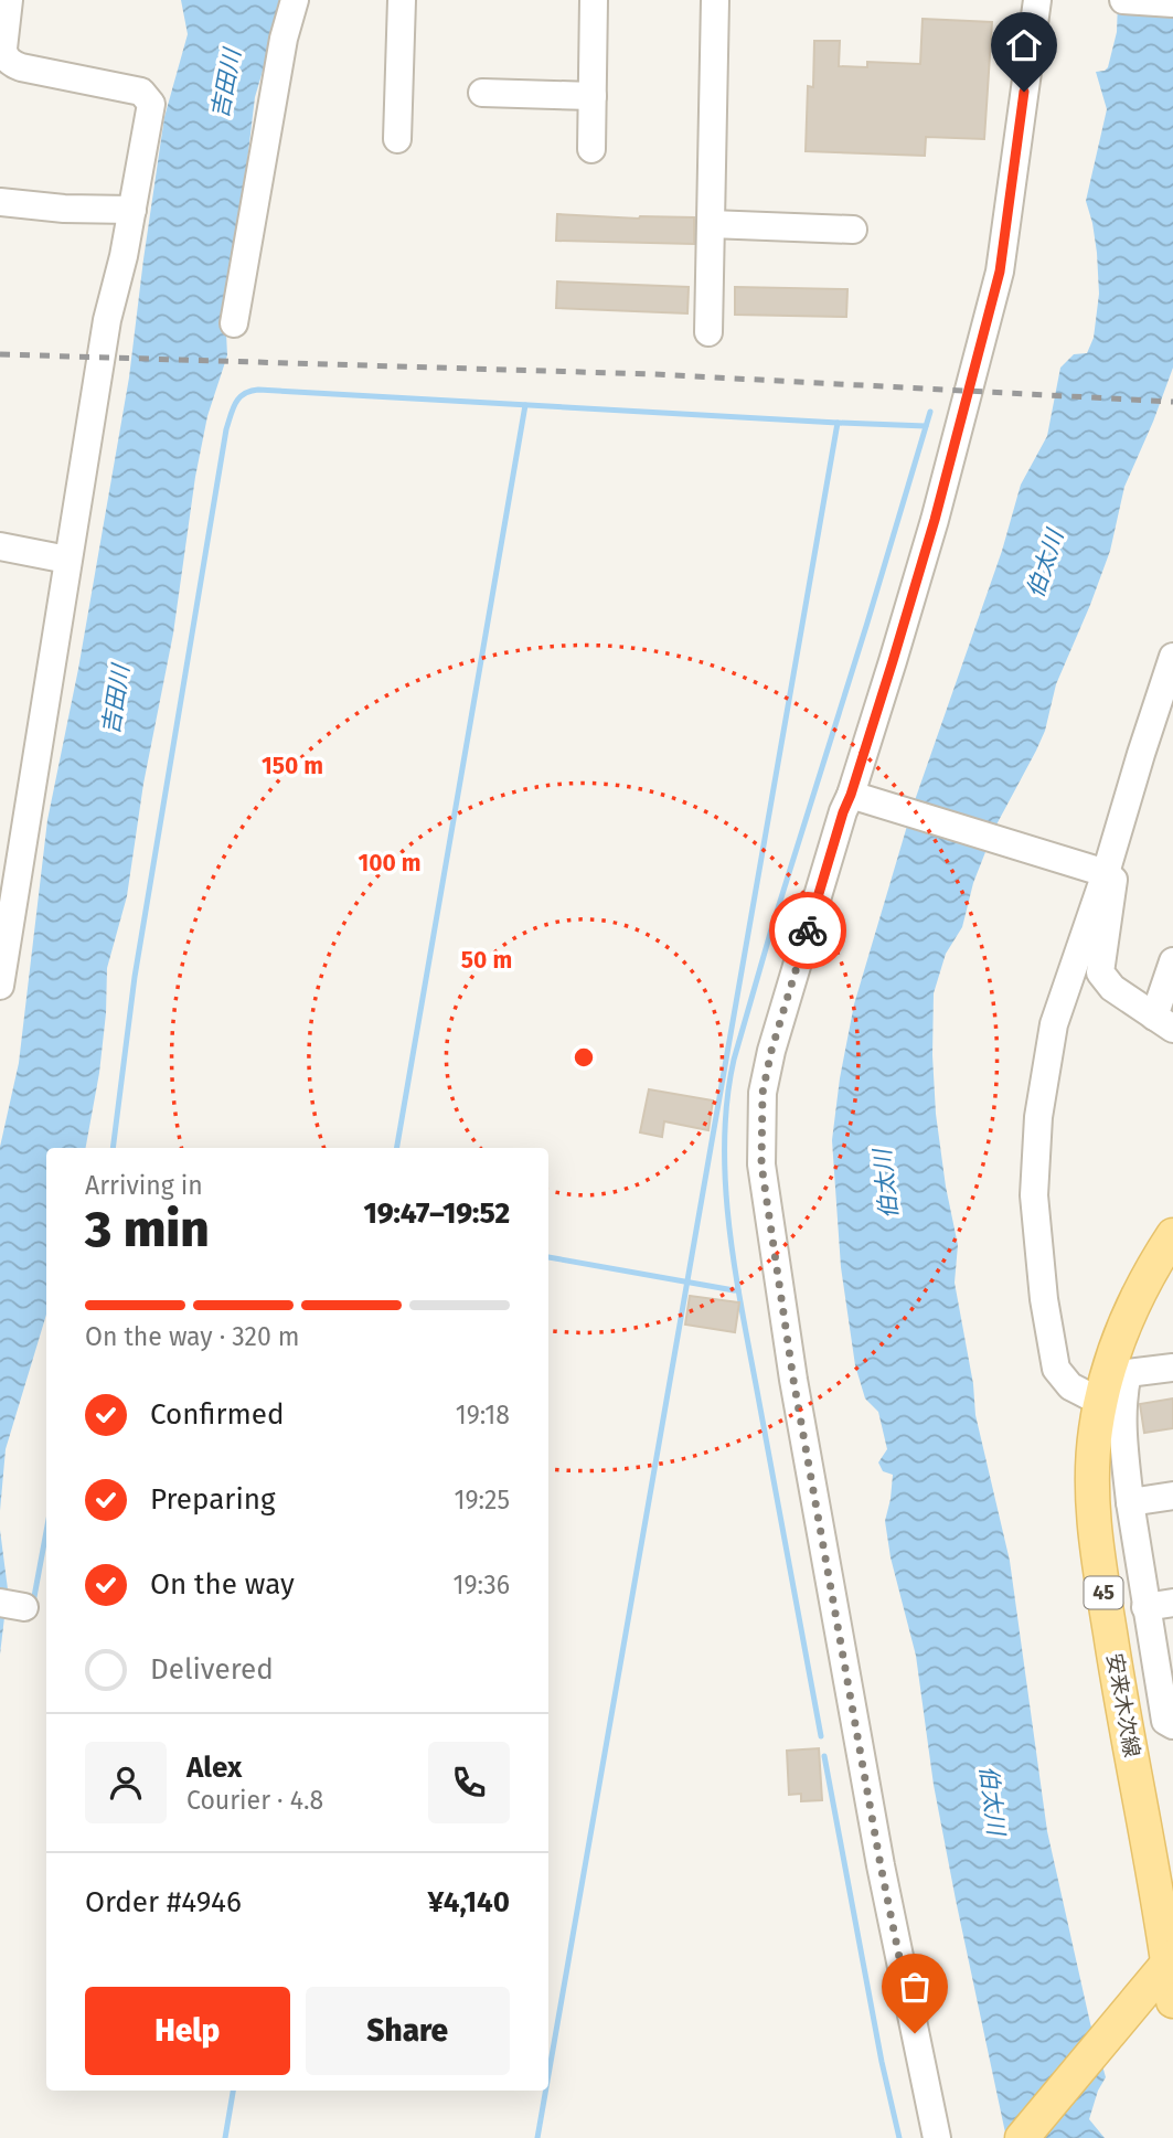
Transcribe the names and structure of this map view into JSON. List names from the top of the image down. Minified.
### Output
{"streets":{"main road":["45","安来木次線"]},"water":["吉田川","伯太川"],"page":{"heading":["3 min","Arriving in","19:47–19:52"],"panel":["Alex","Courier · 4.8","Order #4946","¥4,140"],"bar":"On the way · 320 m","list":[["Confirmed","19:18"],["Preparing","19:25"],["On the way","19:36"],"Delivered"],"buttons":["Help","Share"]},"rings":["150 m","100 m","50 m"]}
